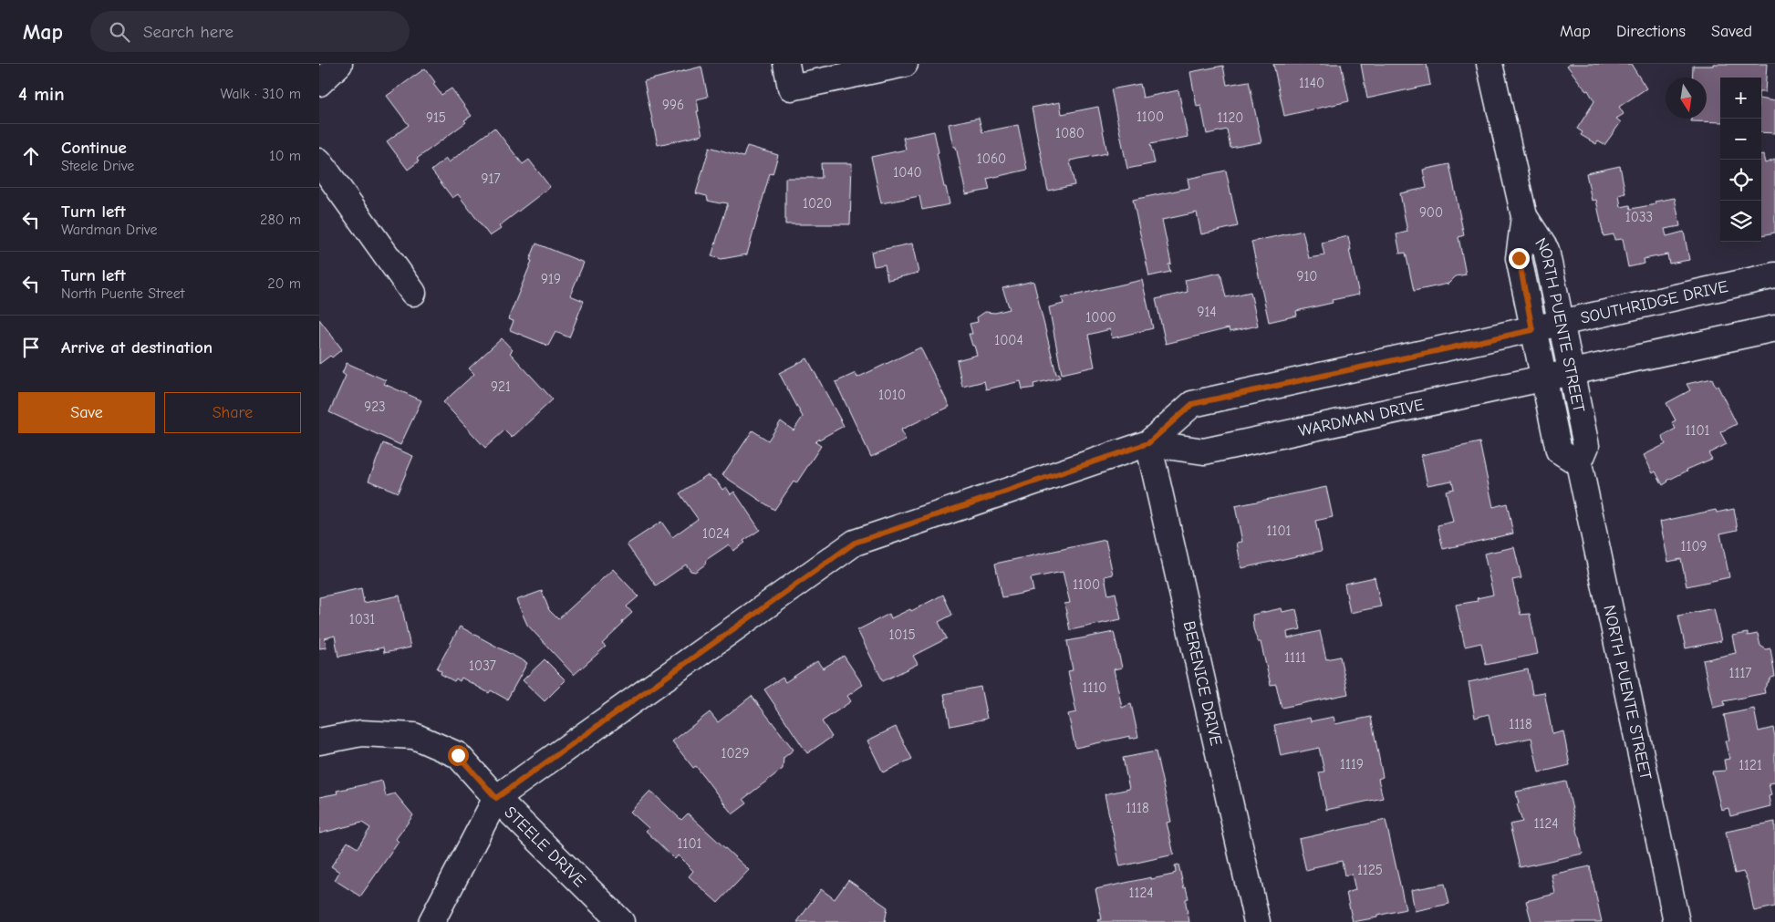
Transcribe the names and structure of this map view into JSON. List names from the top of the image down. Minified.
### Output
{"streets":{"street":["SOUTHRIDGE DRIVE","NORTH PUENTE STREET","WARDMAN DRIVE","BERENICE DRIVE","STEELE DRIVE"]},"crossings":[["SOUTHRIDGE DRIVE","NORTH PUENTE STREET"],["SOUTHRIDGE DRIVE","WARDMAN DRIVE"],["NORTH PUENTE STREET","WARDMAN DRIVE"],["WARDMAN DRIVE","BERENICE DRIVE"],["WARDMAN DRIVE","STEELE DRIVE"]],"house_numbers":["1140","996","1100","915","1120","1080","1060","1040","917","1020","900","1033","910","919","914","1000","1004","921","1010","923","1101","1101","1024","1109","1100","1031","1015","1111","1037","1117","1110","1118","1029","1119","1121","1118","1124","1101","1125","1124"],"north":"bottom","page":{"header":"Map","search":"Search here","nav":["Map","Directions","Saved"],"heading":["4 min","Walk · 310 m"],"map_buttons":["+","−"],"list":[["Continue","Steele Drive","10 m"],["Turn left","Wardman Drive","280 m"],["Turn left","North Puente Street","20 m"],"Arrive at destination"],"buttons":["Save","Share"]}}
